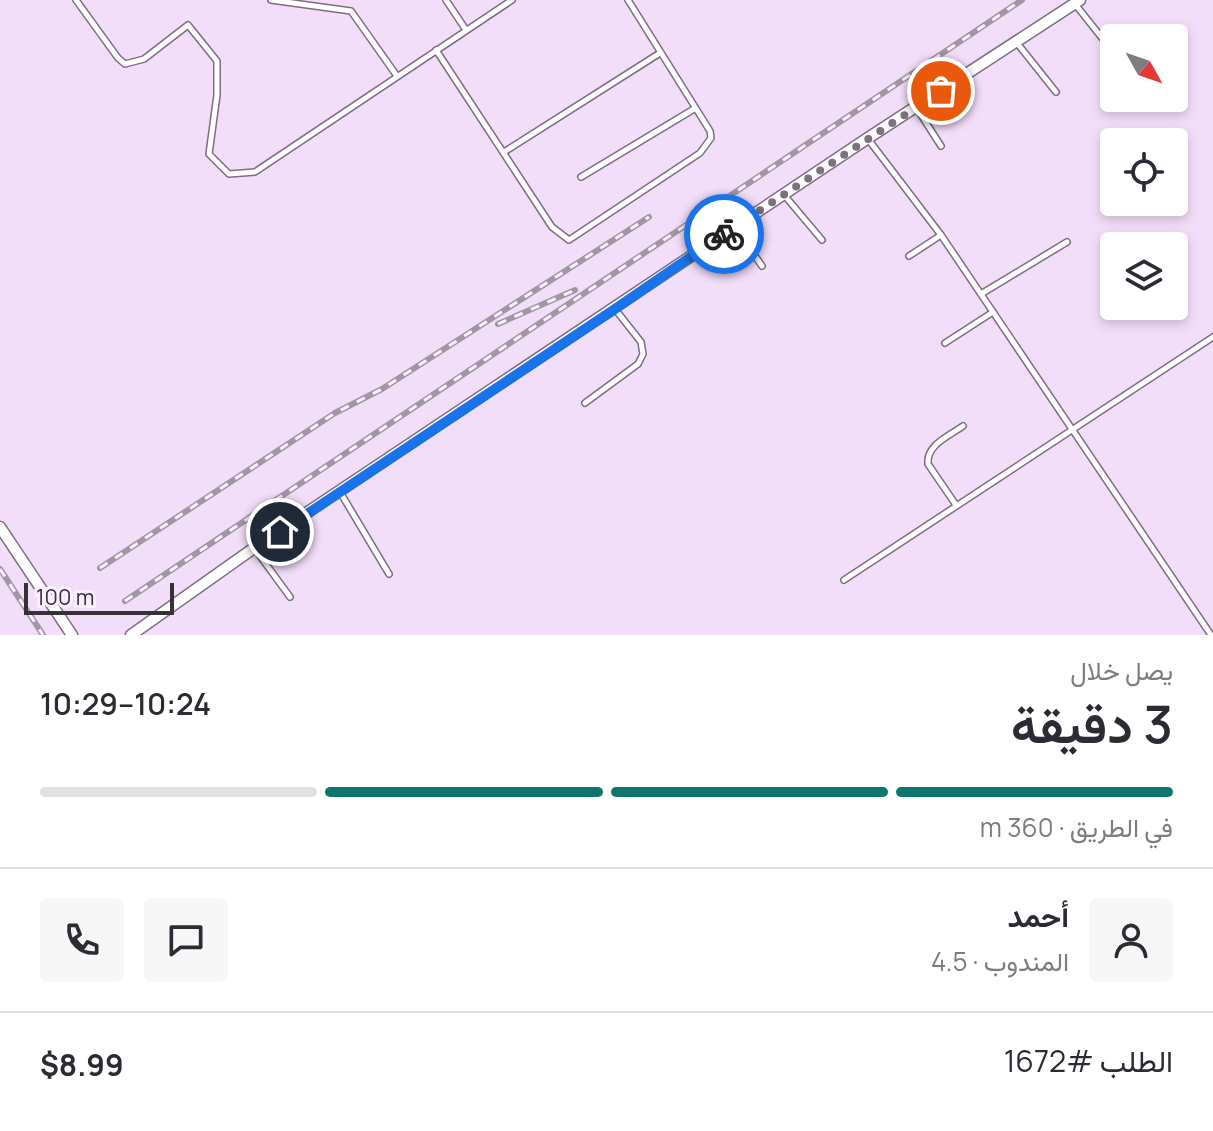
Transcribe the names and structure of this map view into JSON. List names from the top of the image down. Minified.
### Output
{"scale_bar":"100 m","north":"bottom right","page":{"scale":"100 m","heading":["3 دقيقة","يصل خلال","10:24–10:29"],"panel":["أحمد","المندوب · 4.5","الطلب #1672","$8.99"],"bar":"في الطريق · 360 m"}}
